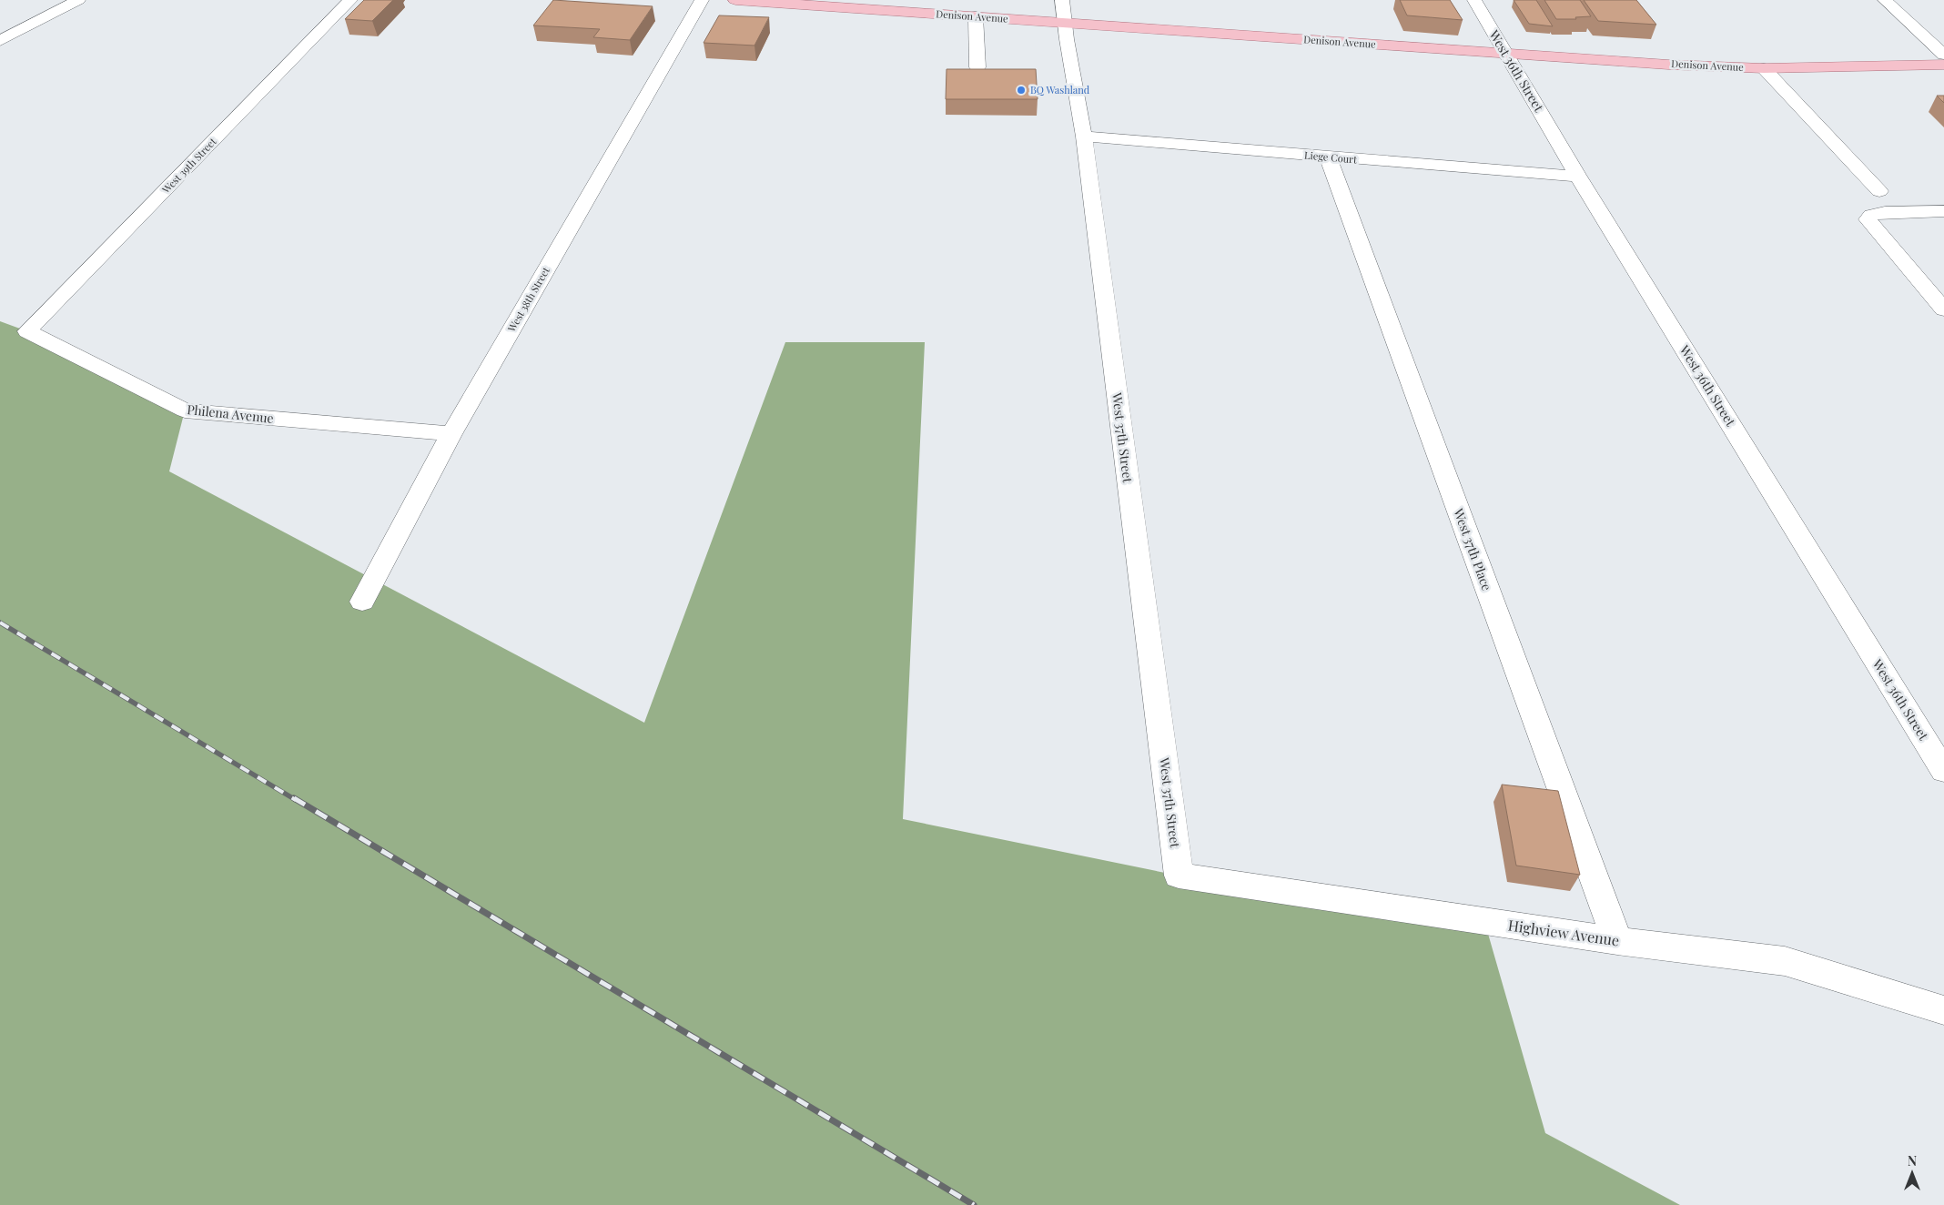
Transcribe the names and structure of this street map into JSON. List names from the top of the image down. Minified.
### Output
{"streets":{"main road":["Denison Avenue"],"street":["West 36th Street","Liege Court","West 39th Street","West 38th Street","Philena Avenue","West 37th Street","West 37th Place","Highview Avenue"]},"crossings":[["Denison Avenue","West 36th Street"],["Denison Avenue","West 37th Street"],["West 36th Street","Liege Court"],["Liege Court","West 37th Street"],["Liege Court","West 37th Place"],["West 39th Street","Philena Avenue"],["West 38th Street","Philena Avenue"],["West 37th Street","Highview Avenue"],["West 37th Place","Highview Avenue"]],"places":["BQ Washland"],"north":"top"}
